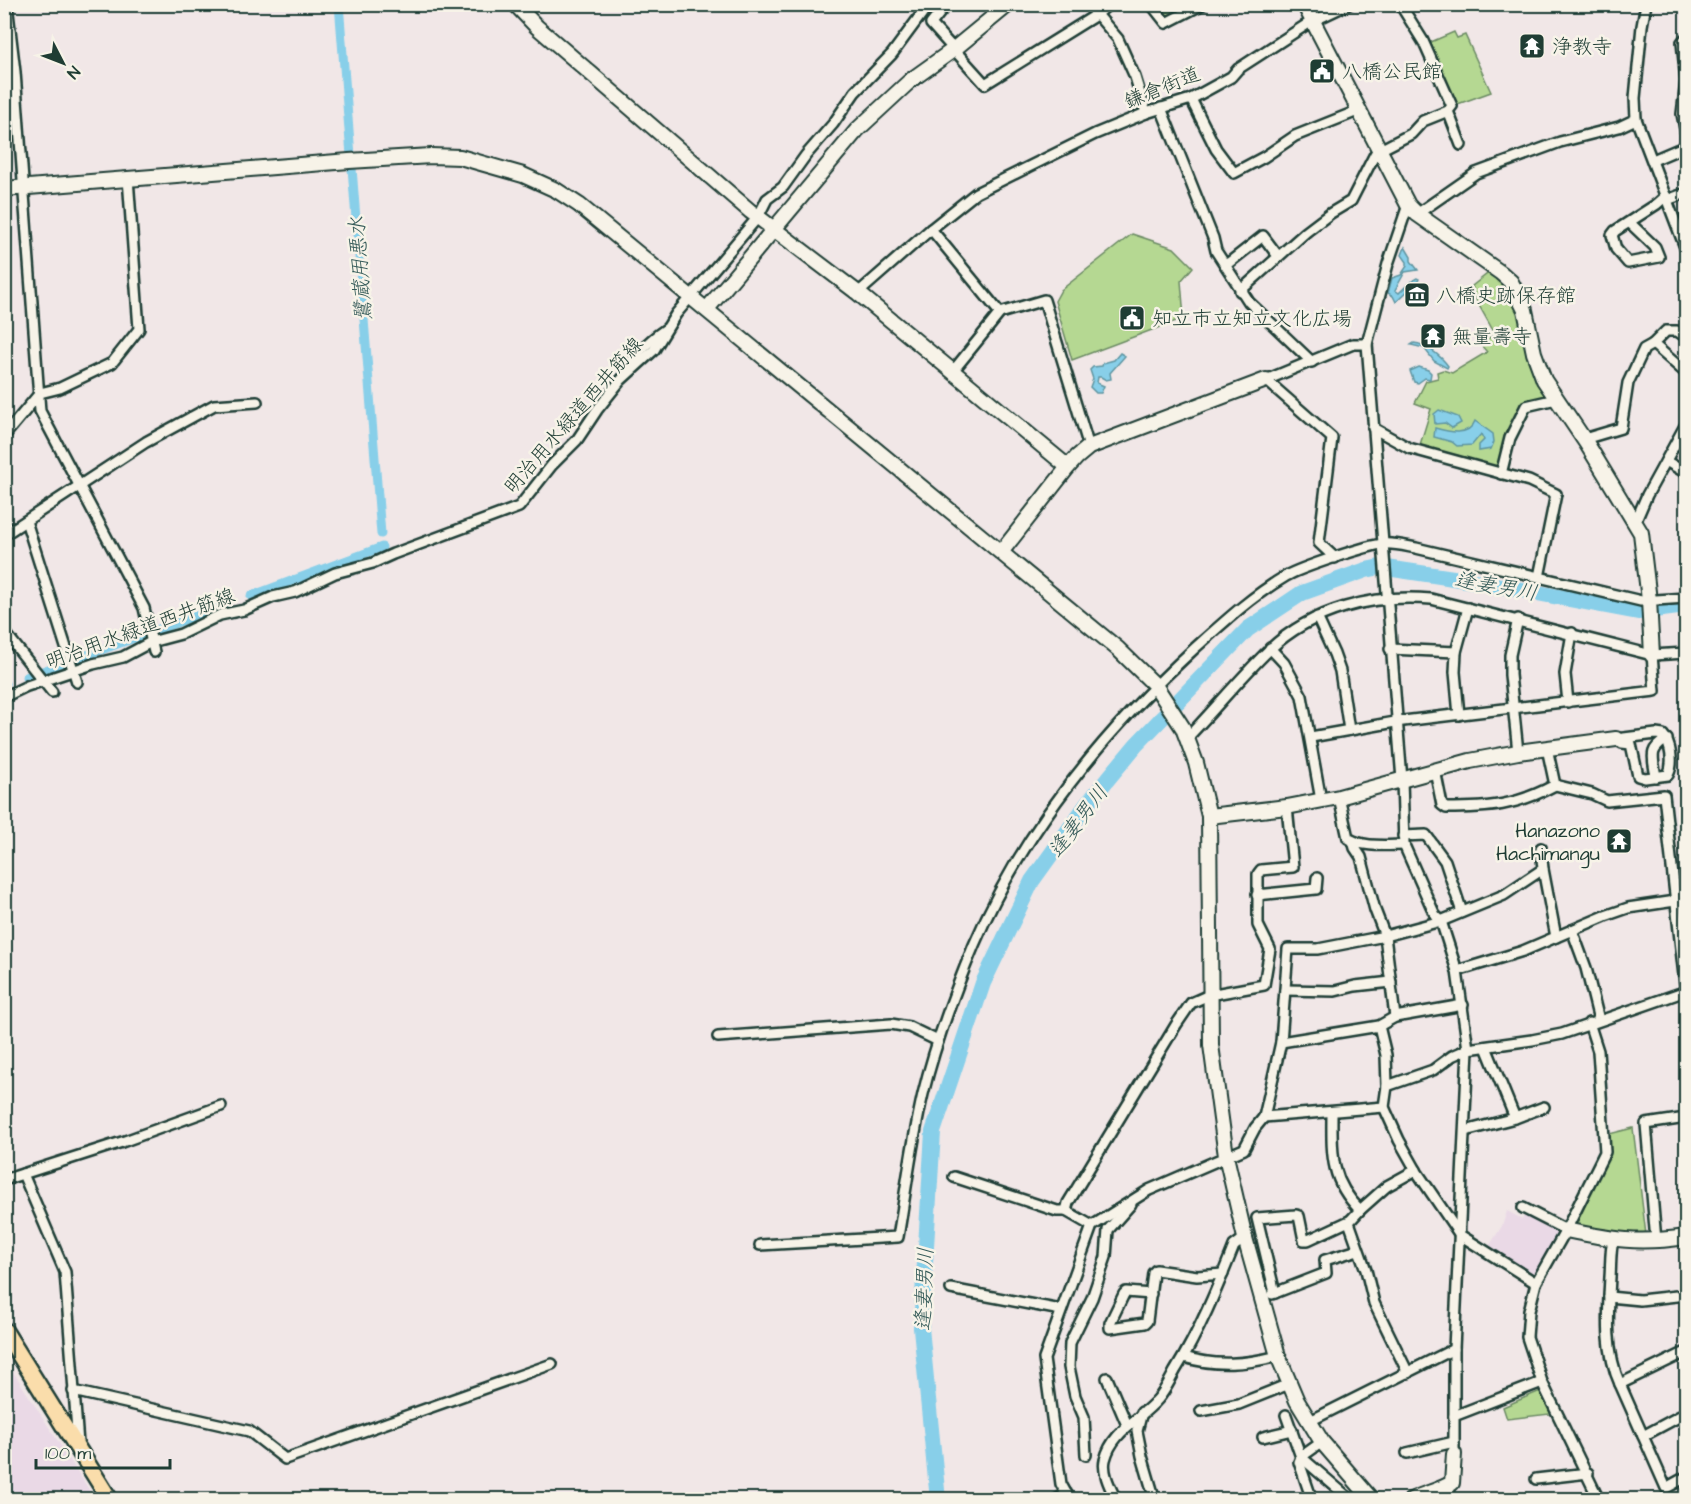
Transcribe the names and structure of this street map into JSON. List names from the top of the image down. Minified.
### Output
{"streets":{"street":["鎌倉街道","明治用水緑道西井筋線"]},"water":["鷺蔵用悪水","逢妻男川"],"places":{"temple":["浄教寺","無量壽寺","Hanazono Hachimangu"],"public building":["八橋公民館","知立市立知立文化広場"],"museum":["八橋史跡保存館"]},"scale_bar":"100 m","north":"bottom right"}
